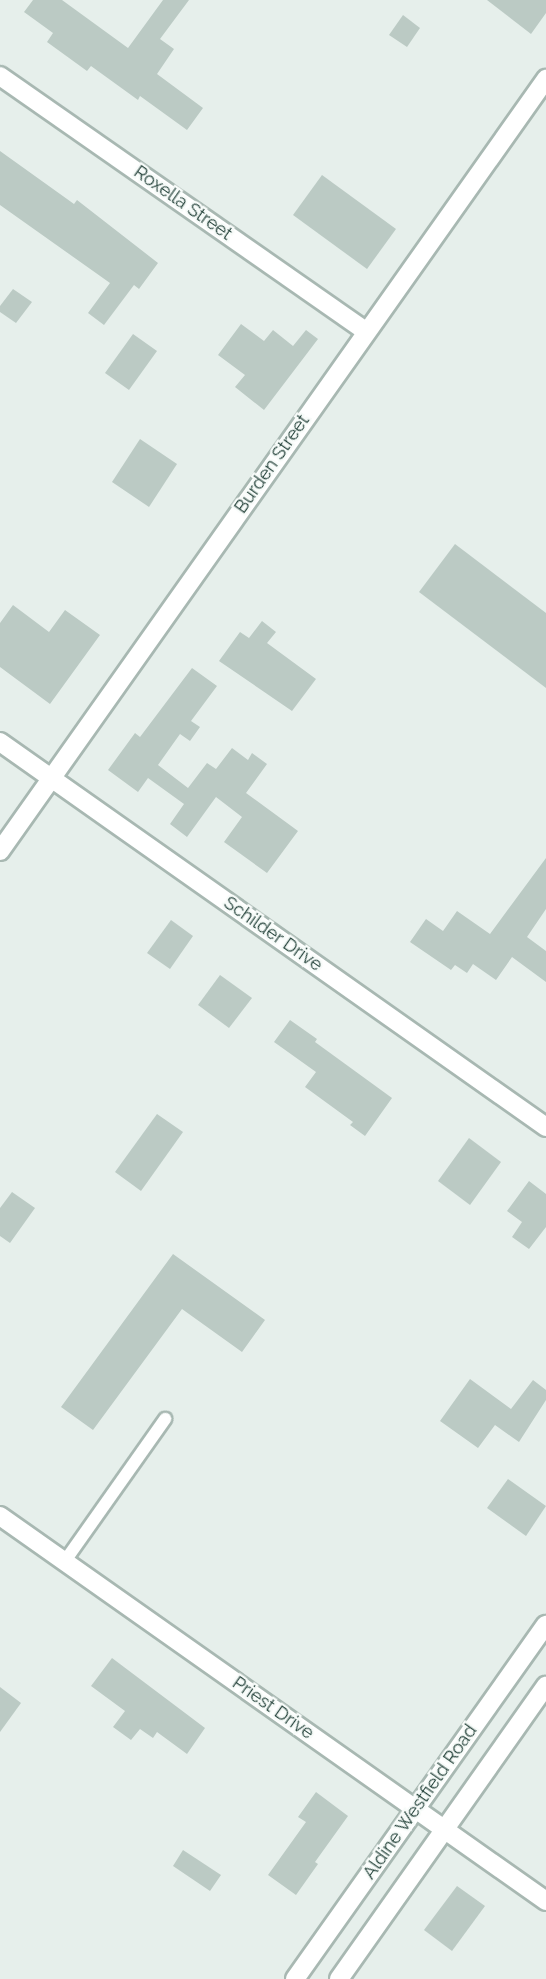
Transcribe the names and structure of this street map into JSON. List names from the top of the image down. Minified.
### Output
{"streets":{"street":["Roxella Street","Burden Street","Schilder Drive","Priest Drive","Aldine Westfield Road"]},"crossings":[["Roxella Street","Burden Street"],["Burden Street","Schilder Drive"],["Priest Drive","Aldine Westfield Road"]]}
